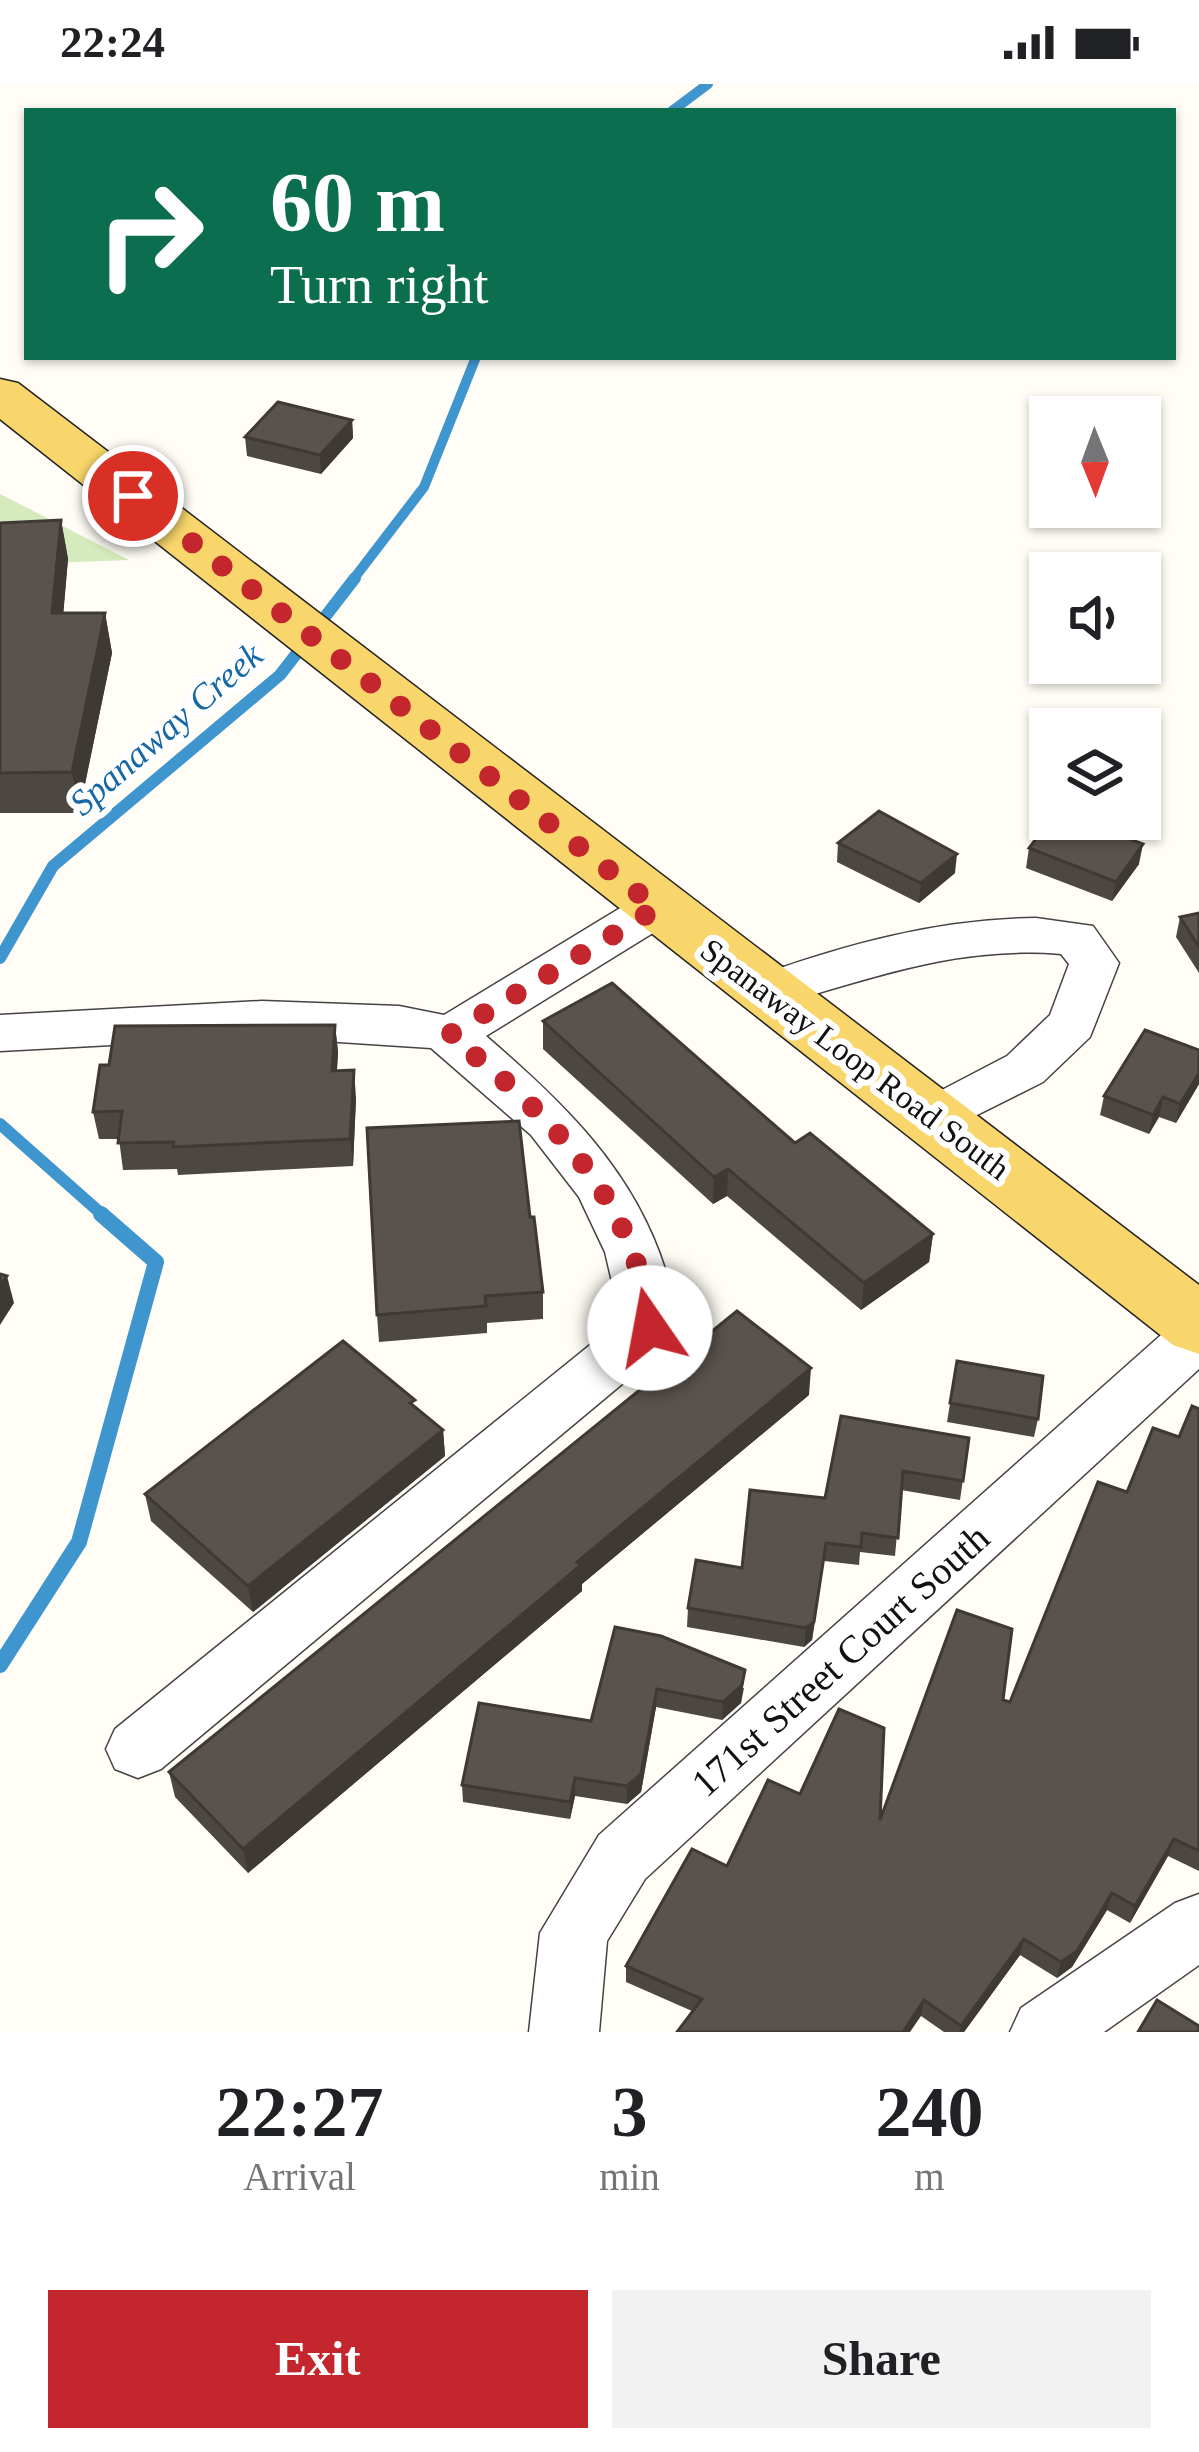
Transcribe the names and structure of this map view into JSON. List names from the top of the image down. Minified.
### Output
{"streets":{"main road":["Spanaway Loop Road South"],"street":["171st Street Court South"]},"water":["Spanaway Creek"],"north":"bottom","page":{"status":"22:24","turn":["60 m","Turn right"],"eta":["22:27","Arrival","3","min","240","m"],"buttons":["Exit","Share"]}}
